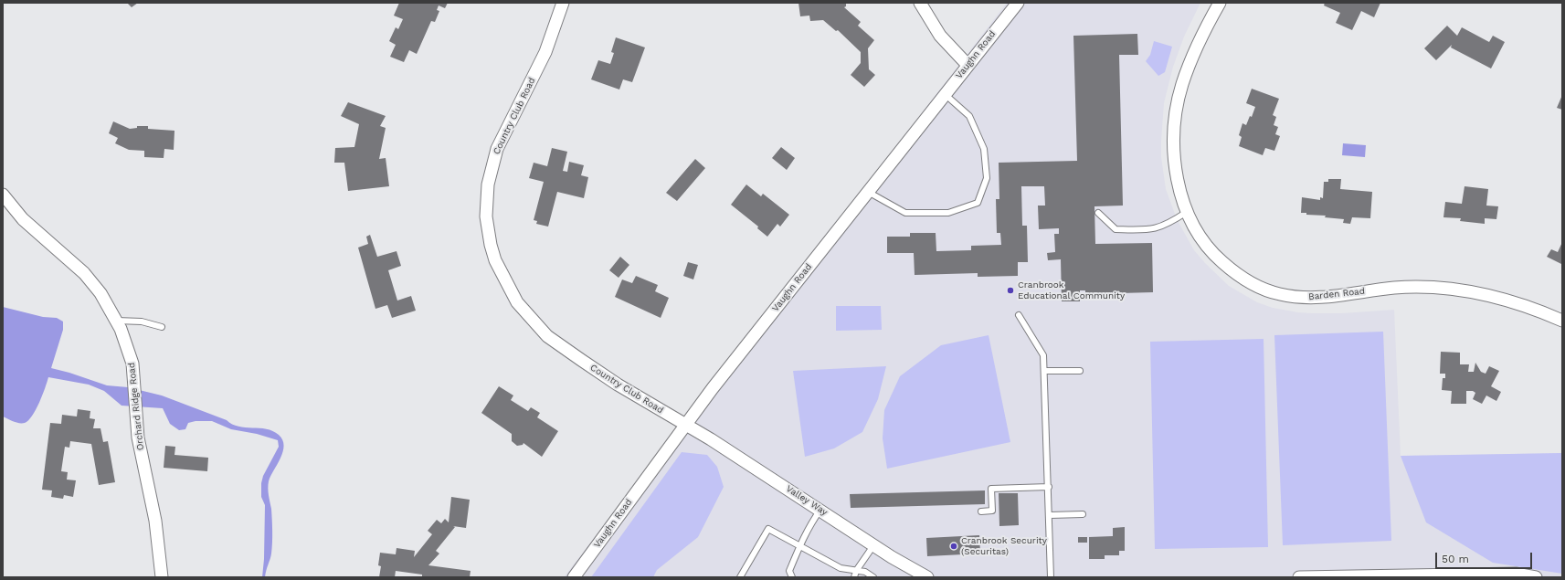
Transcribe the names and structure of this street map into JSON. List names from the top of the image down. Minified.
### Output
{"streets":{"street":["Vaughn Road","Country Club Road","Barden Road","Orchard Ridge Road","Valley Way"]},"crossings":[["Vaughn Road","Country Club Road"],["Vaughn Road","Valley Way"],["Country Club Road","Valley Way"]],"places":["Cranbrook Educational Community","Cranbrook Security (Securitas)"],"scale_bar":"50 m"}
